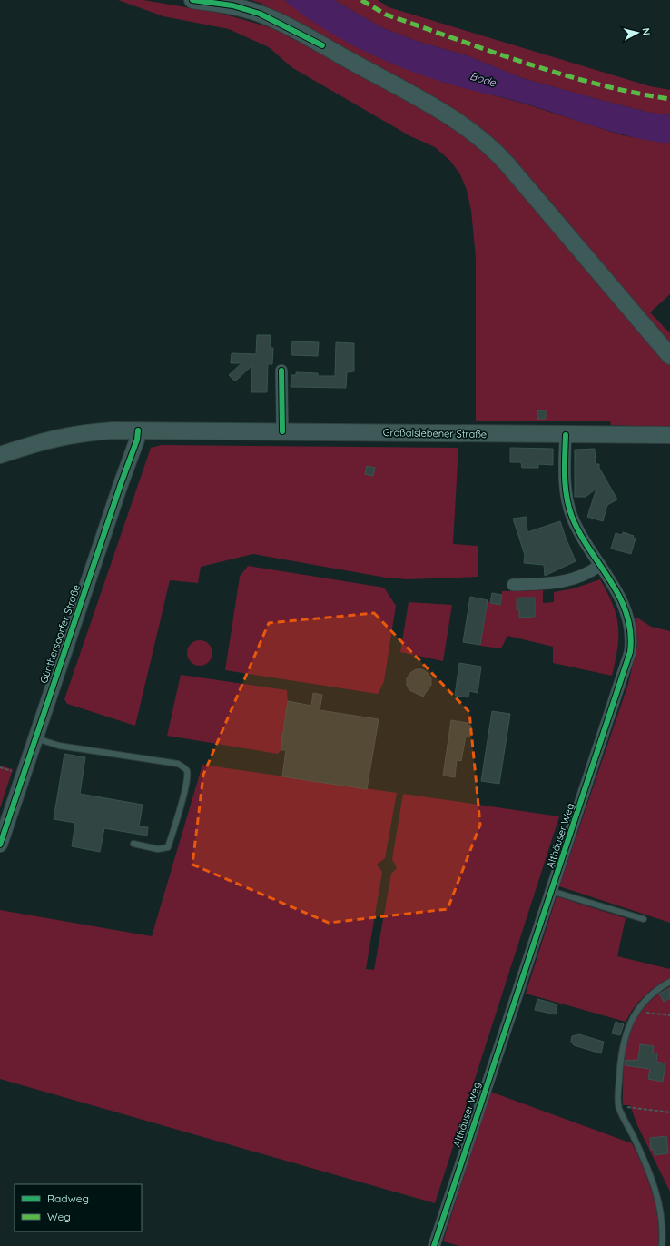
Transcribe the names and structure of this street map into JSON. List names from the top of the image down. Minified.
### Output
{"streets":{"main road":["Großalslebener Straße"],"street":["Günthersdorfer Straße","Althäuser Weg"]},"crossings":[["Großalslebener Straße","Günthersdorfer Straße"],["Großalslebener Straße","Althäuser Weg"]],"water":["Bode"],"legend":["Radweg","Weg"],"north":"right"}
